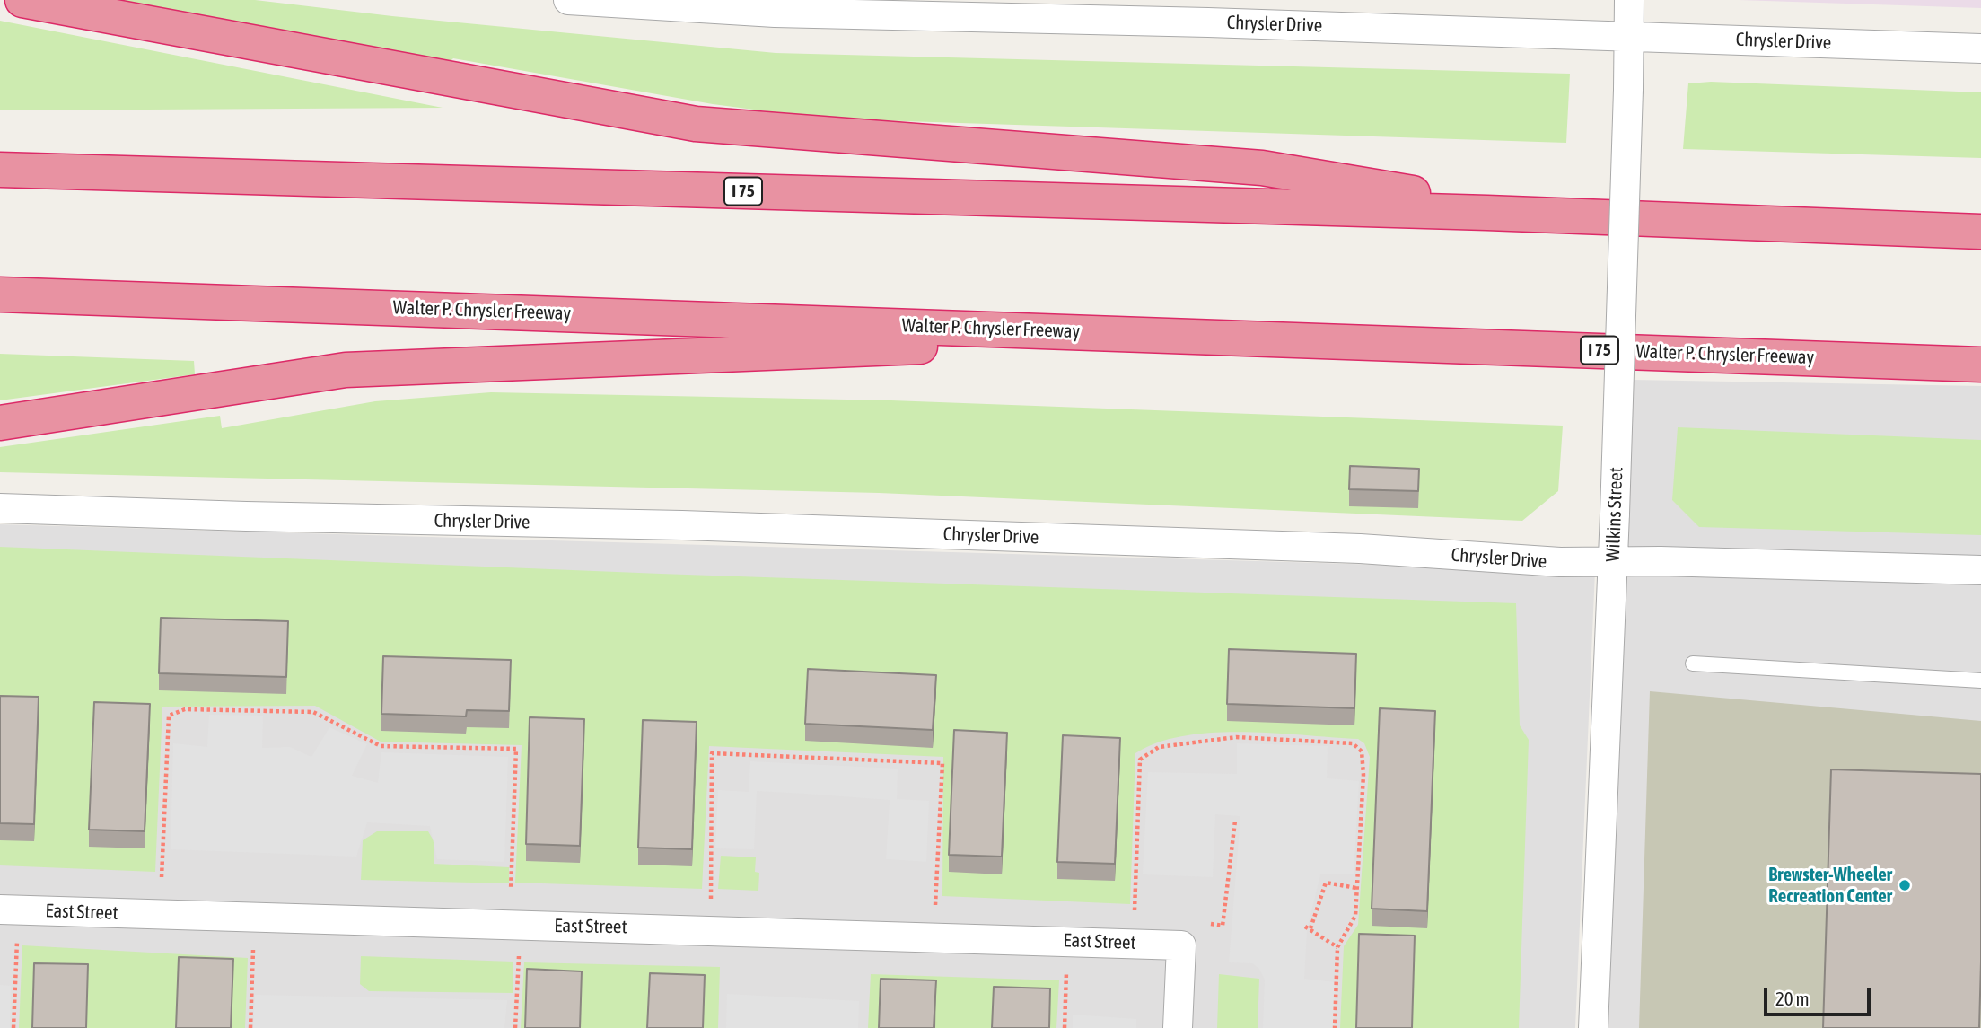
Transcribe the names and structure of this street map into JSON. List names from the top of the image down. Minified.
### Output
{"streets":{"highway":["I 75","Walter P. Chrysler Freeway"],"street":["Chrysler Drive","Wilkins Street","East Street"]},"crossings":[["Chrysler Drive","Wilkins Street"]],"places":["Brewster-Wheeler Recreation Center"],"scale_bar":"20 m"}
